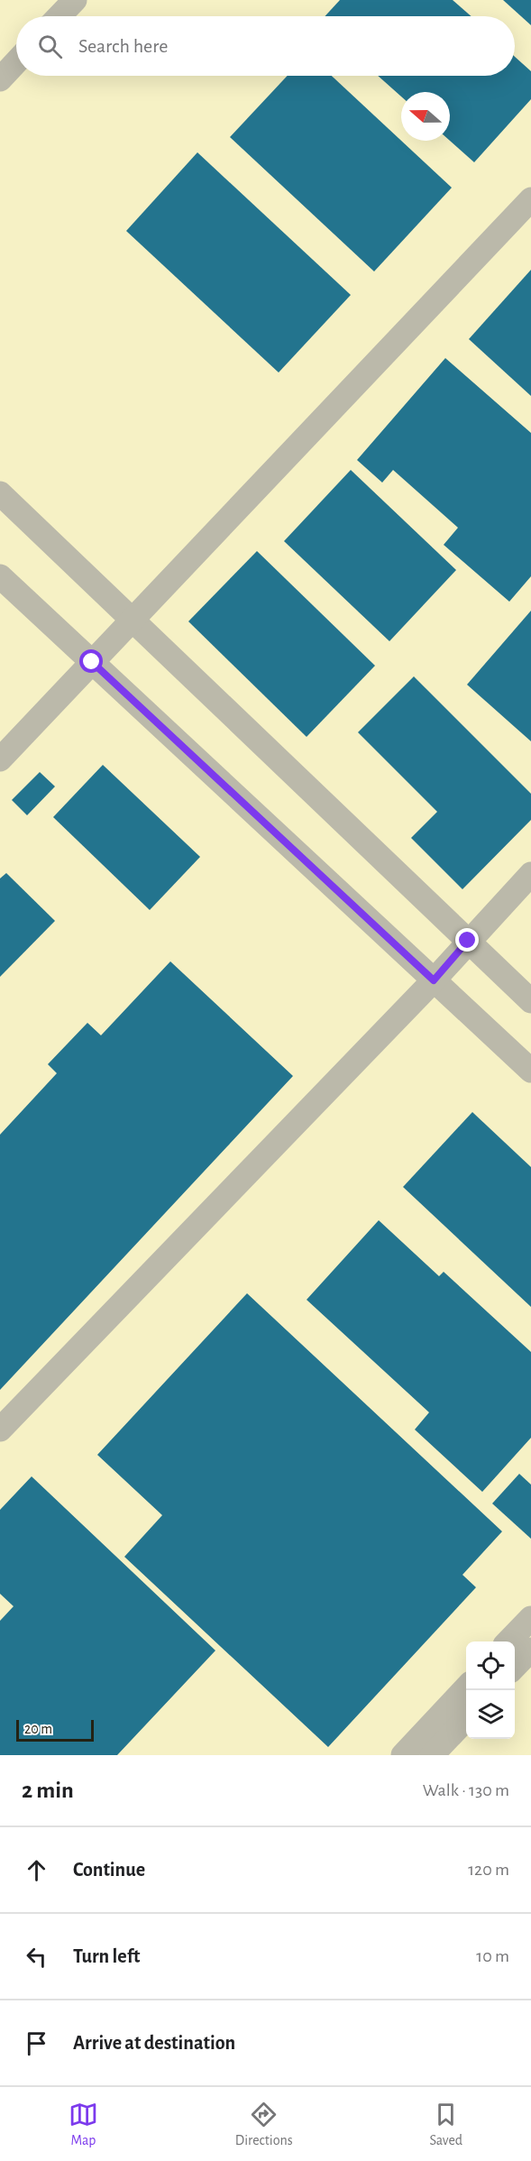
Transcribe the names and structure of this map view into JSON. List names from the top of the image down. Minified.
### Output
{"scale_bar":"20 m","north":"left","page":{"search":"Search here","scale":"20 m","heading":["2 min","Walk · 130 m"],"list":[["Continue","120 m"],["Turn left","10 m"],"Arrive at destination"],"nav":["Map","Directions","Saved"]}}
